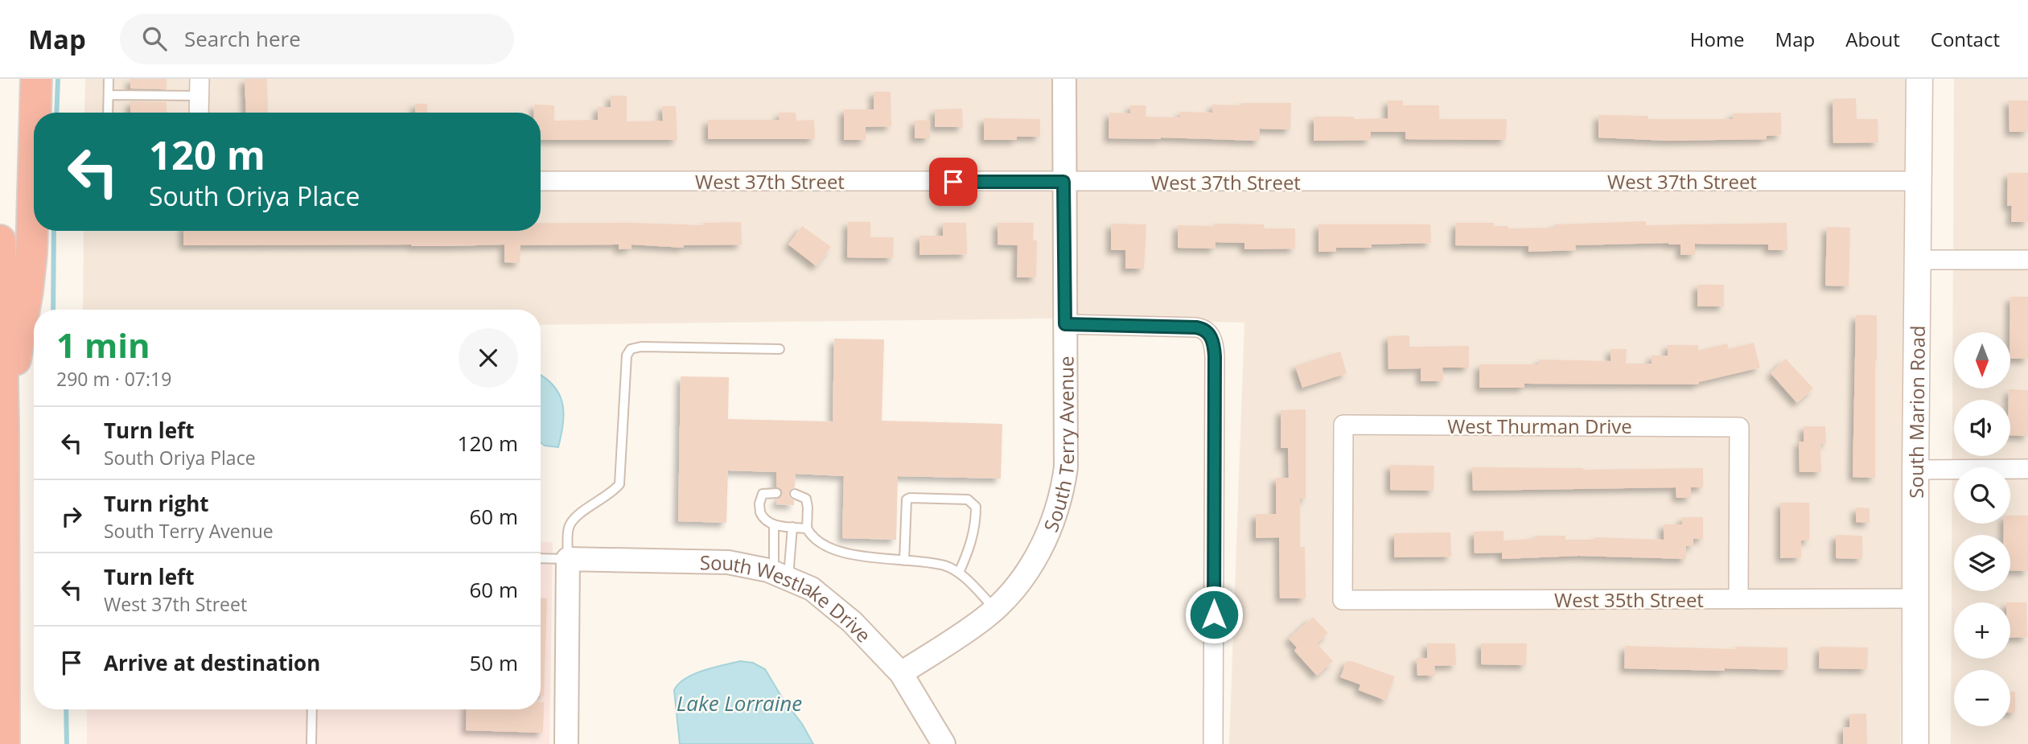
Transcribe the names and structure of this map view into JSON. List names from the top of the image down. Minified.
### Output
{"streets":{"main road":["South Marion Road"],"street":["West 37th Street","West Thurman Drive","South Terry Avenue","West 35th Street","South Westlake Drive"]},"crossings":[["West 37th Street","South Marion Road"],["West 37th Street","South Terry Avenue"],["South Marion Road","West 35th Street"],["West Thurman Drive","West 35th Street"],["South Terry Avenue","South Westlake Drive"]],"water":["Lake Lorraine"],"north":"bottom","page":{"header":"Map","search":"Search here","nav":["Home","Map","About","Contact"],"turn":["120 m","South Oriya Place"],"heading":["1 min","290 m · 07:19"],"map_buttons":["+","−"],"list":[{"name":"Turn left","note":"South Oriya Place","value":"120 m"},{"name":"Turn right","note":"South Terry Avenue","value":"60 m"},{"name":"Turn left","note":"West 37th Street","value":"60 m"},{"name":"Arrive at destination","value":"50 m"}]}}
